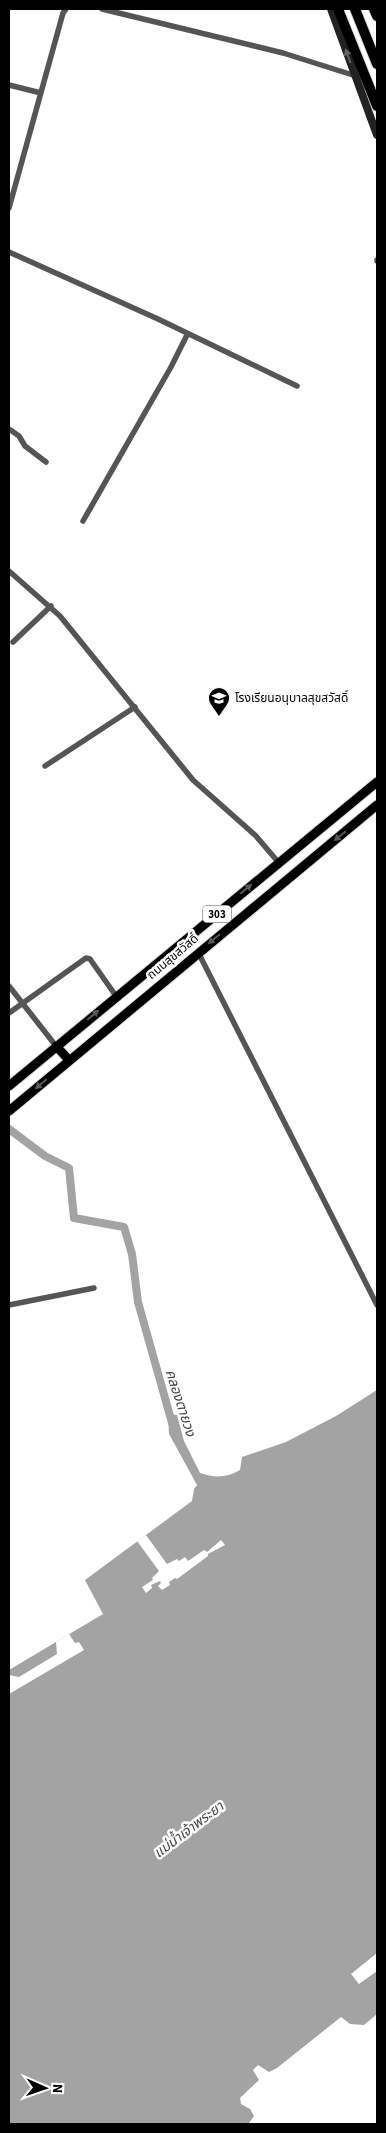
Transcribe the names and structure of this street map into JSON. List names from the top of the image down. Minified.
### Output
{"streets":{"main road":["303","ถนนสุขสวัสดิ์"]},"water":["คลองตายวง","แม่น้ำเจ้าพระยา"],"places":{"school or university":["โรงเรียนอนุบาลสุขสวัสดิ์"]},"north":"right"}
